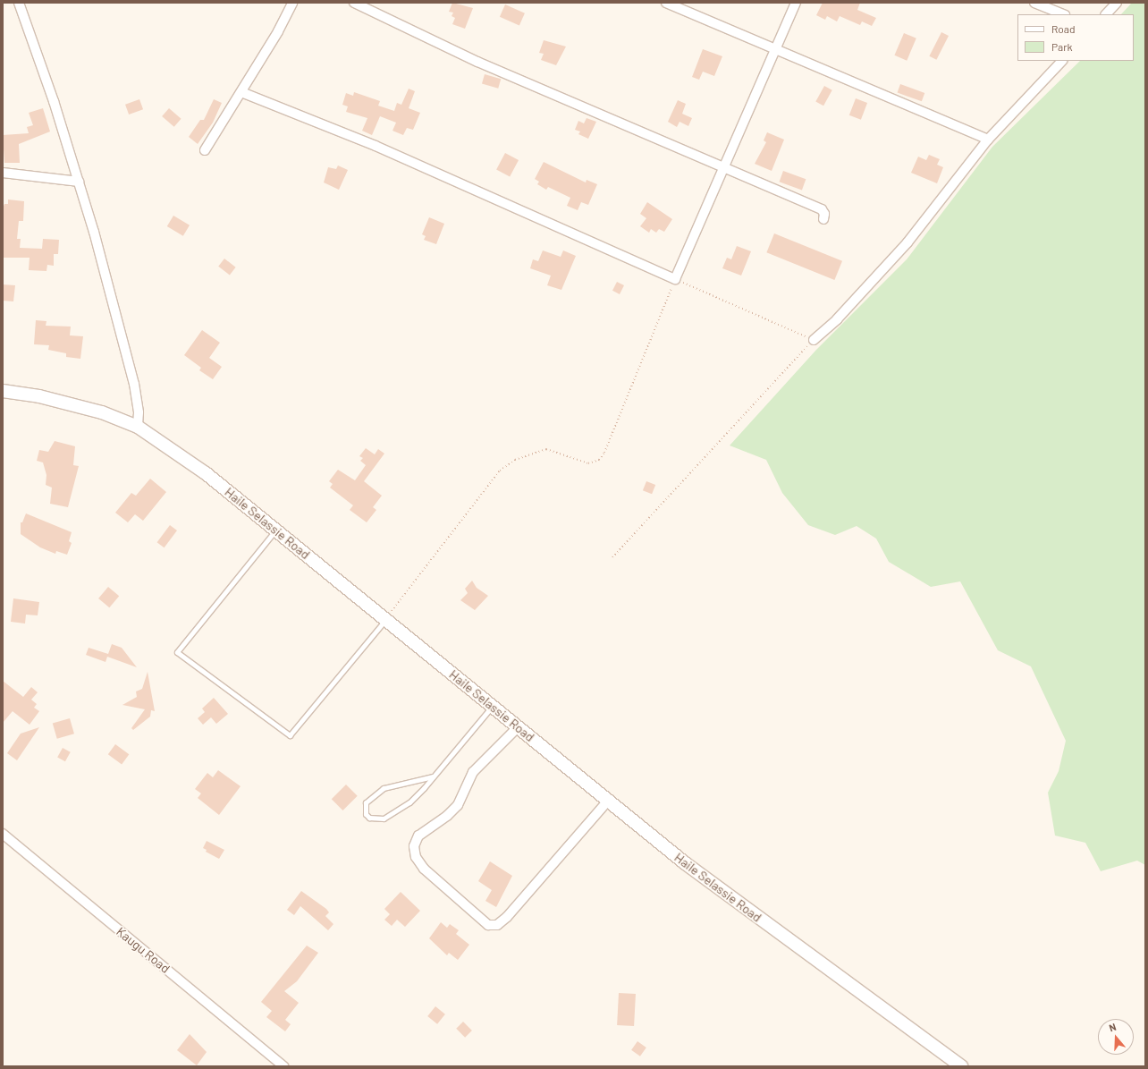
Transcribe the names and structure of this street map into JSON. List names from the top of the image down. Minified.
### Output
{"streets":{"street":["Haile Selassie Road","Kaugu Road"]},"legend":["Road","Park"],"north":"top"}
